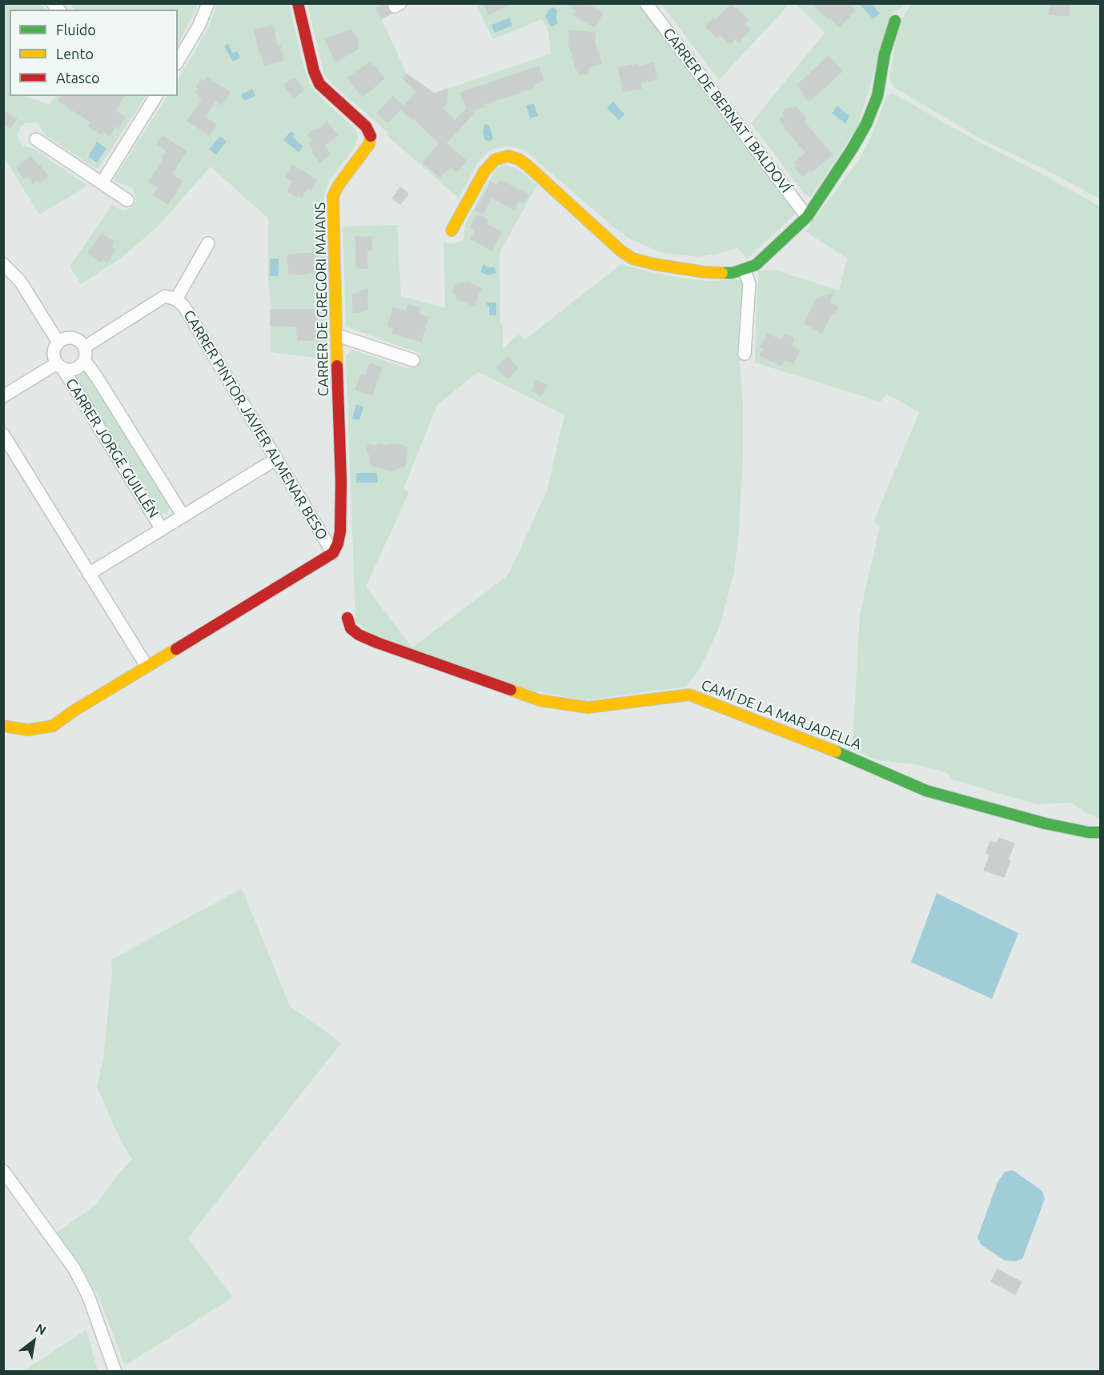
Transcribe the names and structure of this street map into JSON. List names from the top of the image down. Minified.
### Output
{"streets":{"street":["CARRER DE BERNAT I BALDOVÍ","CARRER DE GREGORI MAIANS","CARRER PINTOR JAVIER ALMENAR BESO","CARRER JORGE GUILLÉN","CAMÍ DE LA MARJADELLA"]},"crossings":[["CARRER DE GREGORI MAIANS","CARRER PINTOR JAVIER ALMENAR BESO"]],"legend":["Fluido","Lento","Atasco"],"north":"top right"}
